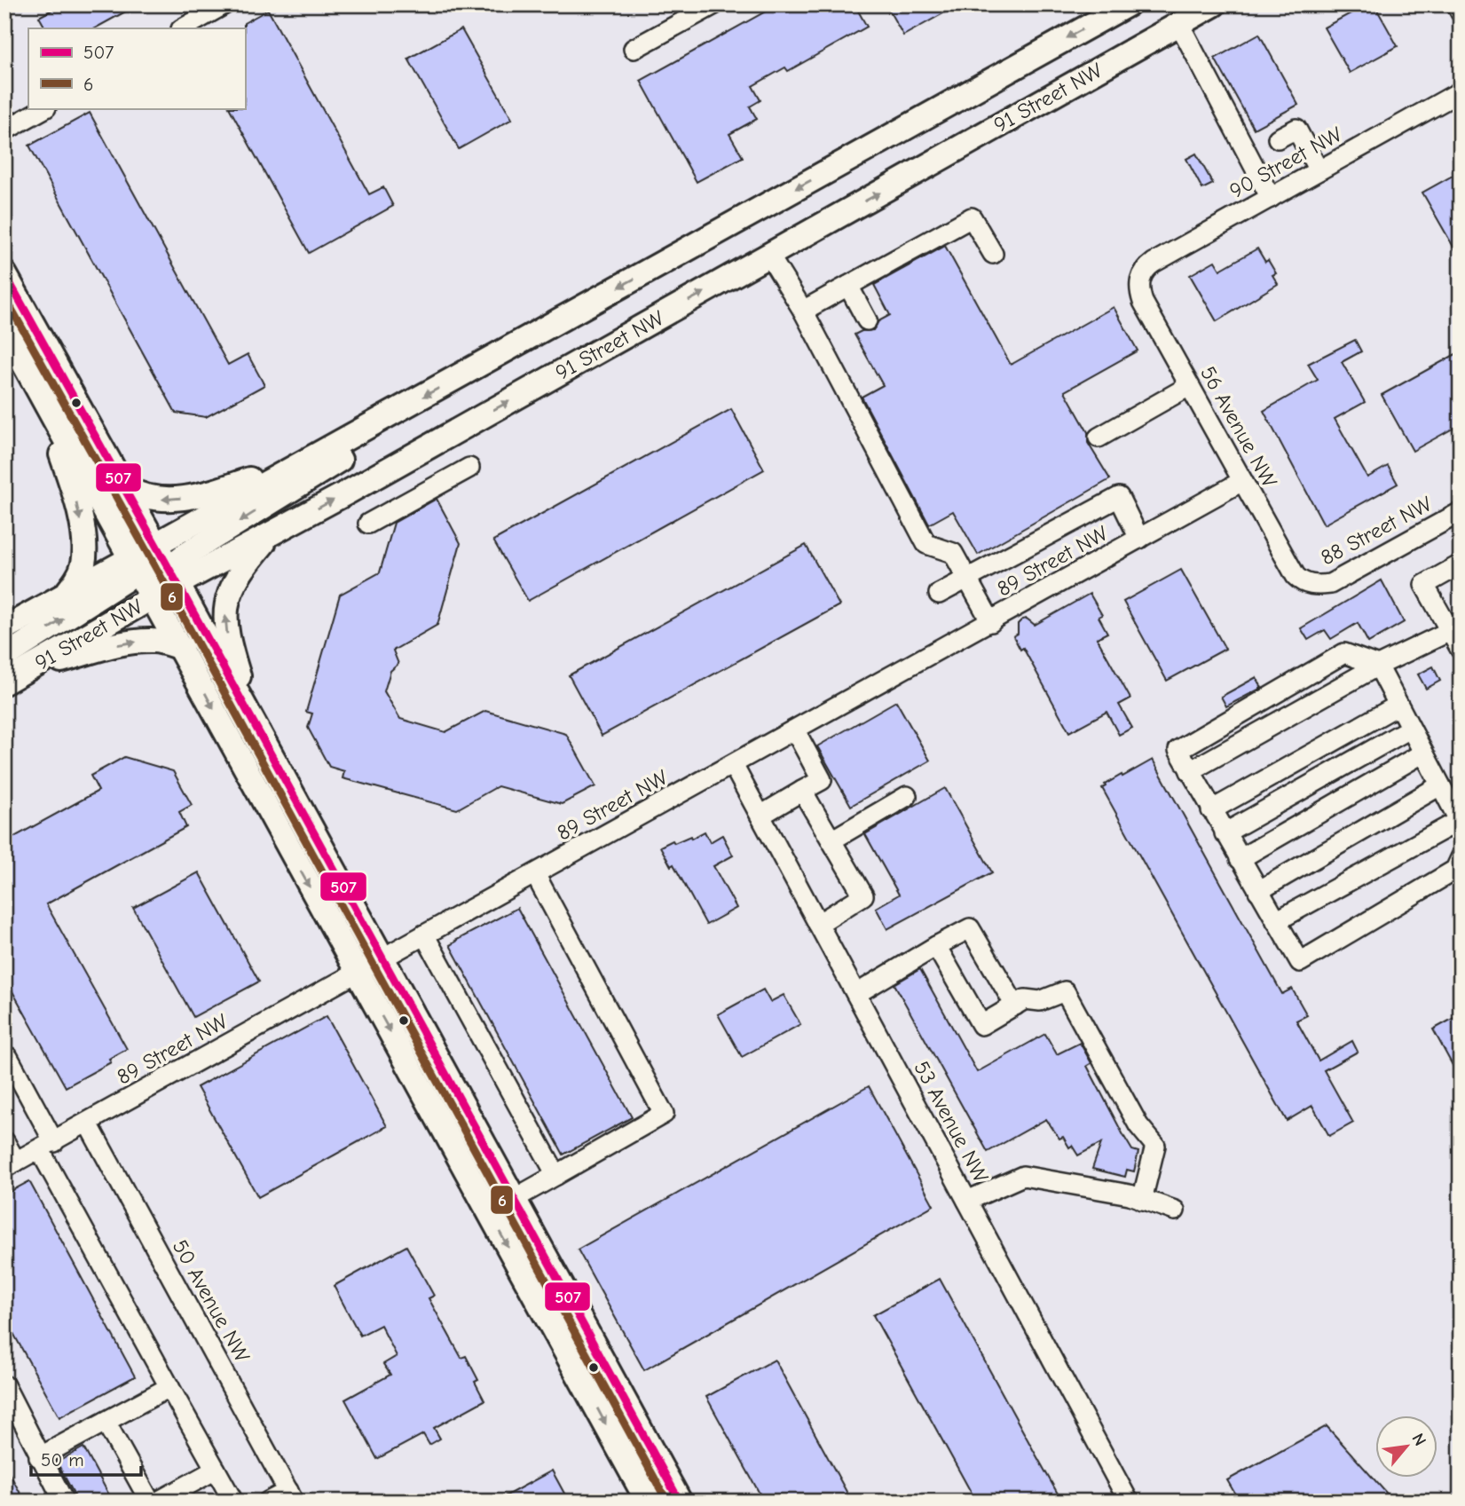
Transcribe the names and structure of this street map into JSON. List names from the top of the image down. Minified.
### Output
{"streets":{"main road":["91 Street NW"],"street":["90 Street NW","56 Avenue NW","88 Street NW","89 Street NW","53 Avenue NW","50 Avenue NW"]},"crossings":[["90 Street NW","56 Avenue NW"],["56 Avenue NW","88 Street NW"],["56 Avenue NW","89 Street NW"],["89 Street NW","53 Avenue NW"],["89 Street NW","50 Avenue NW"]],"lines":["transit line 507","transit line 6"],"legend":["507","6"],"scale_bar":"50 m","north":"top right"}
